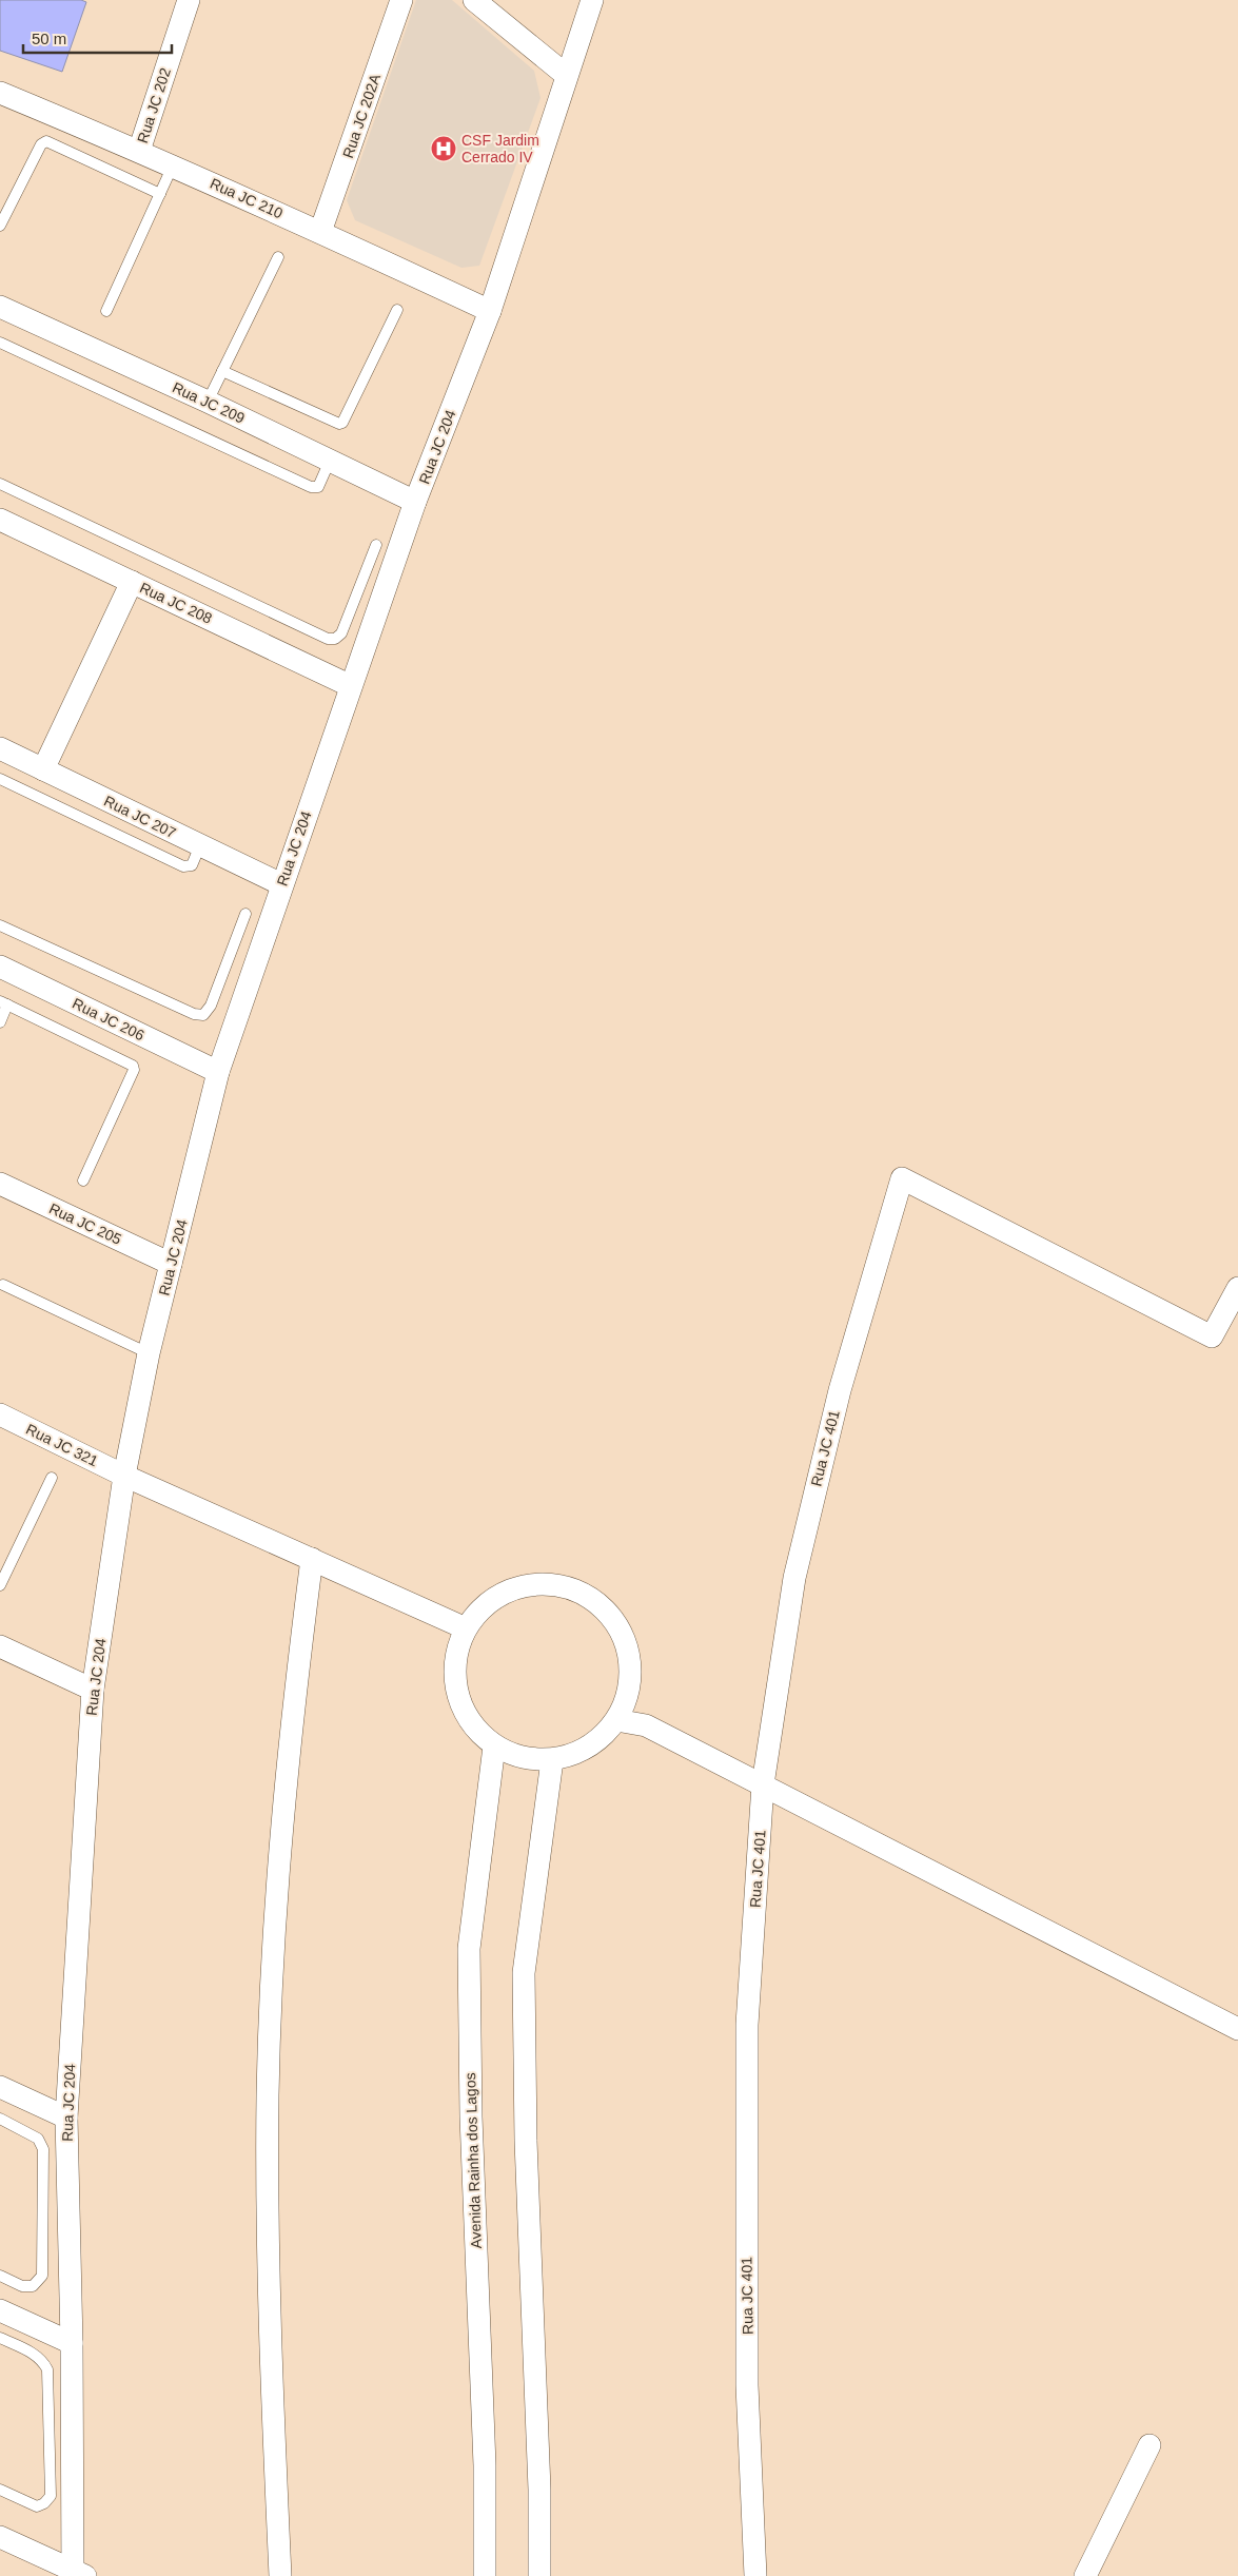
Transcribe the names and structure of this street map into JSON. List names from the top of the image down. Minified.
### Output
{"streets":{"street":["Rua JC 202","Rua JC 202A","Rua JC 210","Rua JC 209","Rua JC 204","Rua JC 208","Rua JC 207","Rua JC 206","Rua JC 205","Rua JC 321","Rua JC 401","Avenida Rainha dos Lagos"]},"crossings":[["Rua JC 202","Rua JC 210"],["Rua JC 202A","Rua JC 210"],["Rua JC 210","Rua JC 204"],["Rua JC 209","Rua JC 204"],["Rua JC 204","Rua JC 208"],["Rua JC 204","Rua JC 207"],["Rua JC 204","Rua JC 206"],["Rua JC 204","Rua JC 205"],["Rua JC 204","Rua JC 321"],["Rua JC 321","Avenida Rainha dos Lagos"]],"places":{"hospital":["CSF Jardim Cerrado IV"]},"scale_bar":"50 m"}
